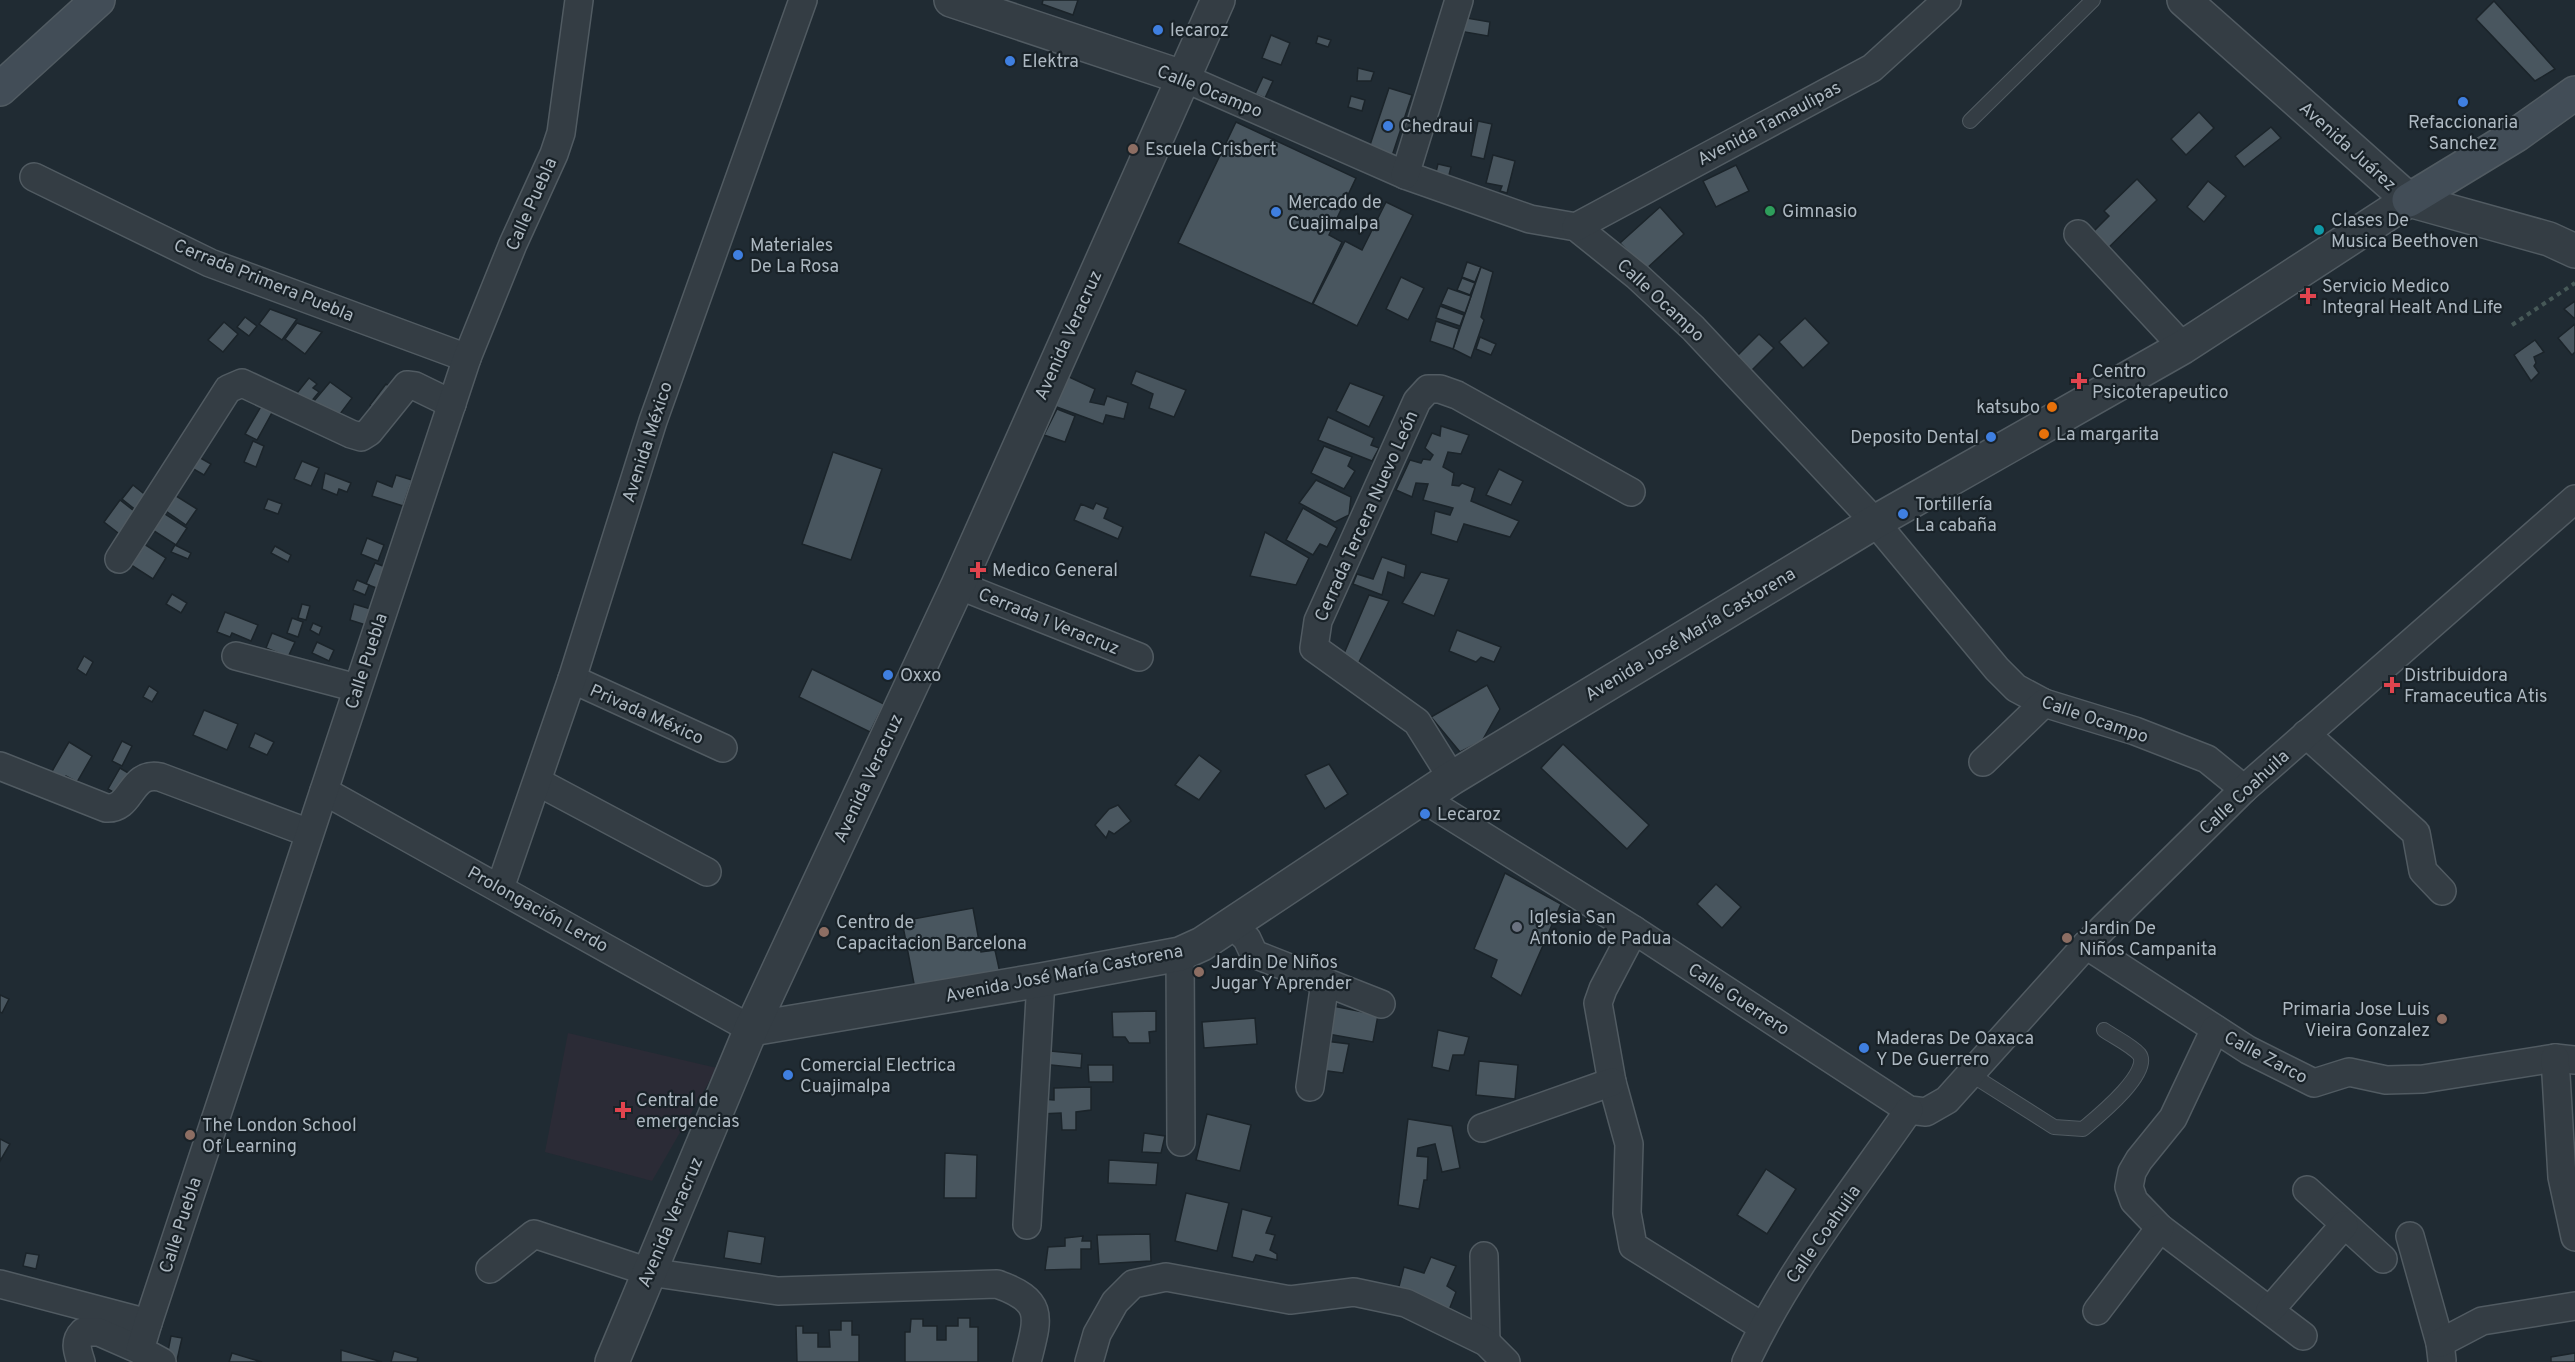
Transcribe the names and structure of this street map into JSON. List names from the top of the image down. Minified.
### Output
{"streets":{"main road":["Avenida José María Castorena"],"street":["Calle Ocampo","Avenida Tamaulipas","Avenida Juárez","Calle Puebla","Cerrada Primera Puebla","Avenida Veracruz","Avenida México","Cerrada Tercera Nuevo León","Cerrada 1 Veracruz","Privada México","Calle Coahuila","Prolongación Lerdo","Calle Guerrero","Calle Zarco"]},"crossings":[["Calle Ocampo","Avenida Tamaulipas"],["Calle Ocampo","Avenida Veracruz"],["Calle Ocampo","Avenida José María Castorena"],["Calle Ocampo","Calle Coahuila"],["Avenida Juárez","Avenida José María Castorena"],["Calle Puebla","Cerrada Primera Puebla"],["Calle Puebla","Prolongación Lerdo"],["Avenida Veracruz","Cerrada 1 Veracruz"],["Avenida Veracruz","Avenida José María Castorena"],["Avenida Veracruz","Prolongación Lerdo"],["Avenida México","Privada México"],["Avenida México","Prolongación Lerdo"],["Cerrada Tercera Nuevo León","Avenida José María Castorena"],["Avenida José María Castorena","Prolongación Lerdo"],["Avenida José María Castorena","Calle Guerrero"],["Calle Coahuila","Calle Guerrero"],["Calle Coahuila","Calle Zarco"]],"places":{"other":["lecaroz","Elektra","Refaccionaria Sanchez","Chedraui","Escuela Crisbert","Gimnasio","Mercado de Cuajimalpa","Clases De Musica Beethoven","Materiales De La Rosa","katsubo","La margarita","Deposito Dental","Tortillería La cabaña","Oxxo","Lecaroz","Iglesia San Antonio de Padua","Centro de Capacitacion Barcelona","Jardin De Niños Campanita","Jardin De Niños Jugar Y Aprender","Primaria Jose Luis Vieira Gonzalez","Maderas De Oaxaca Y De Guerrero","Comercial Electrica Cuajimalpa","The London School Of Learning"],"health":["Servicio Medico Integral Healt And Life","Centro Psicoterapeutico","Medico General","Distribuidora Framaceutica Atis","Central de emergencias"]}}
